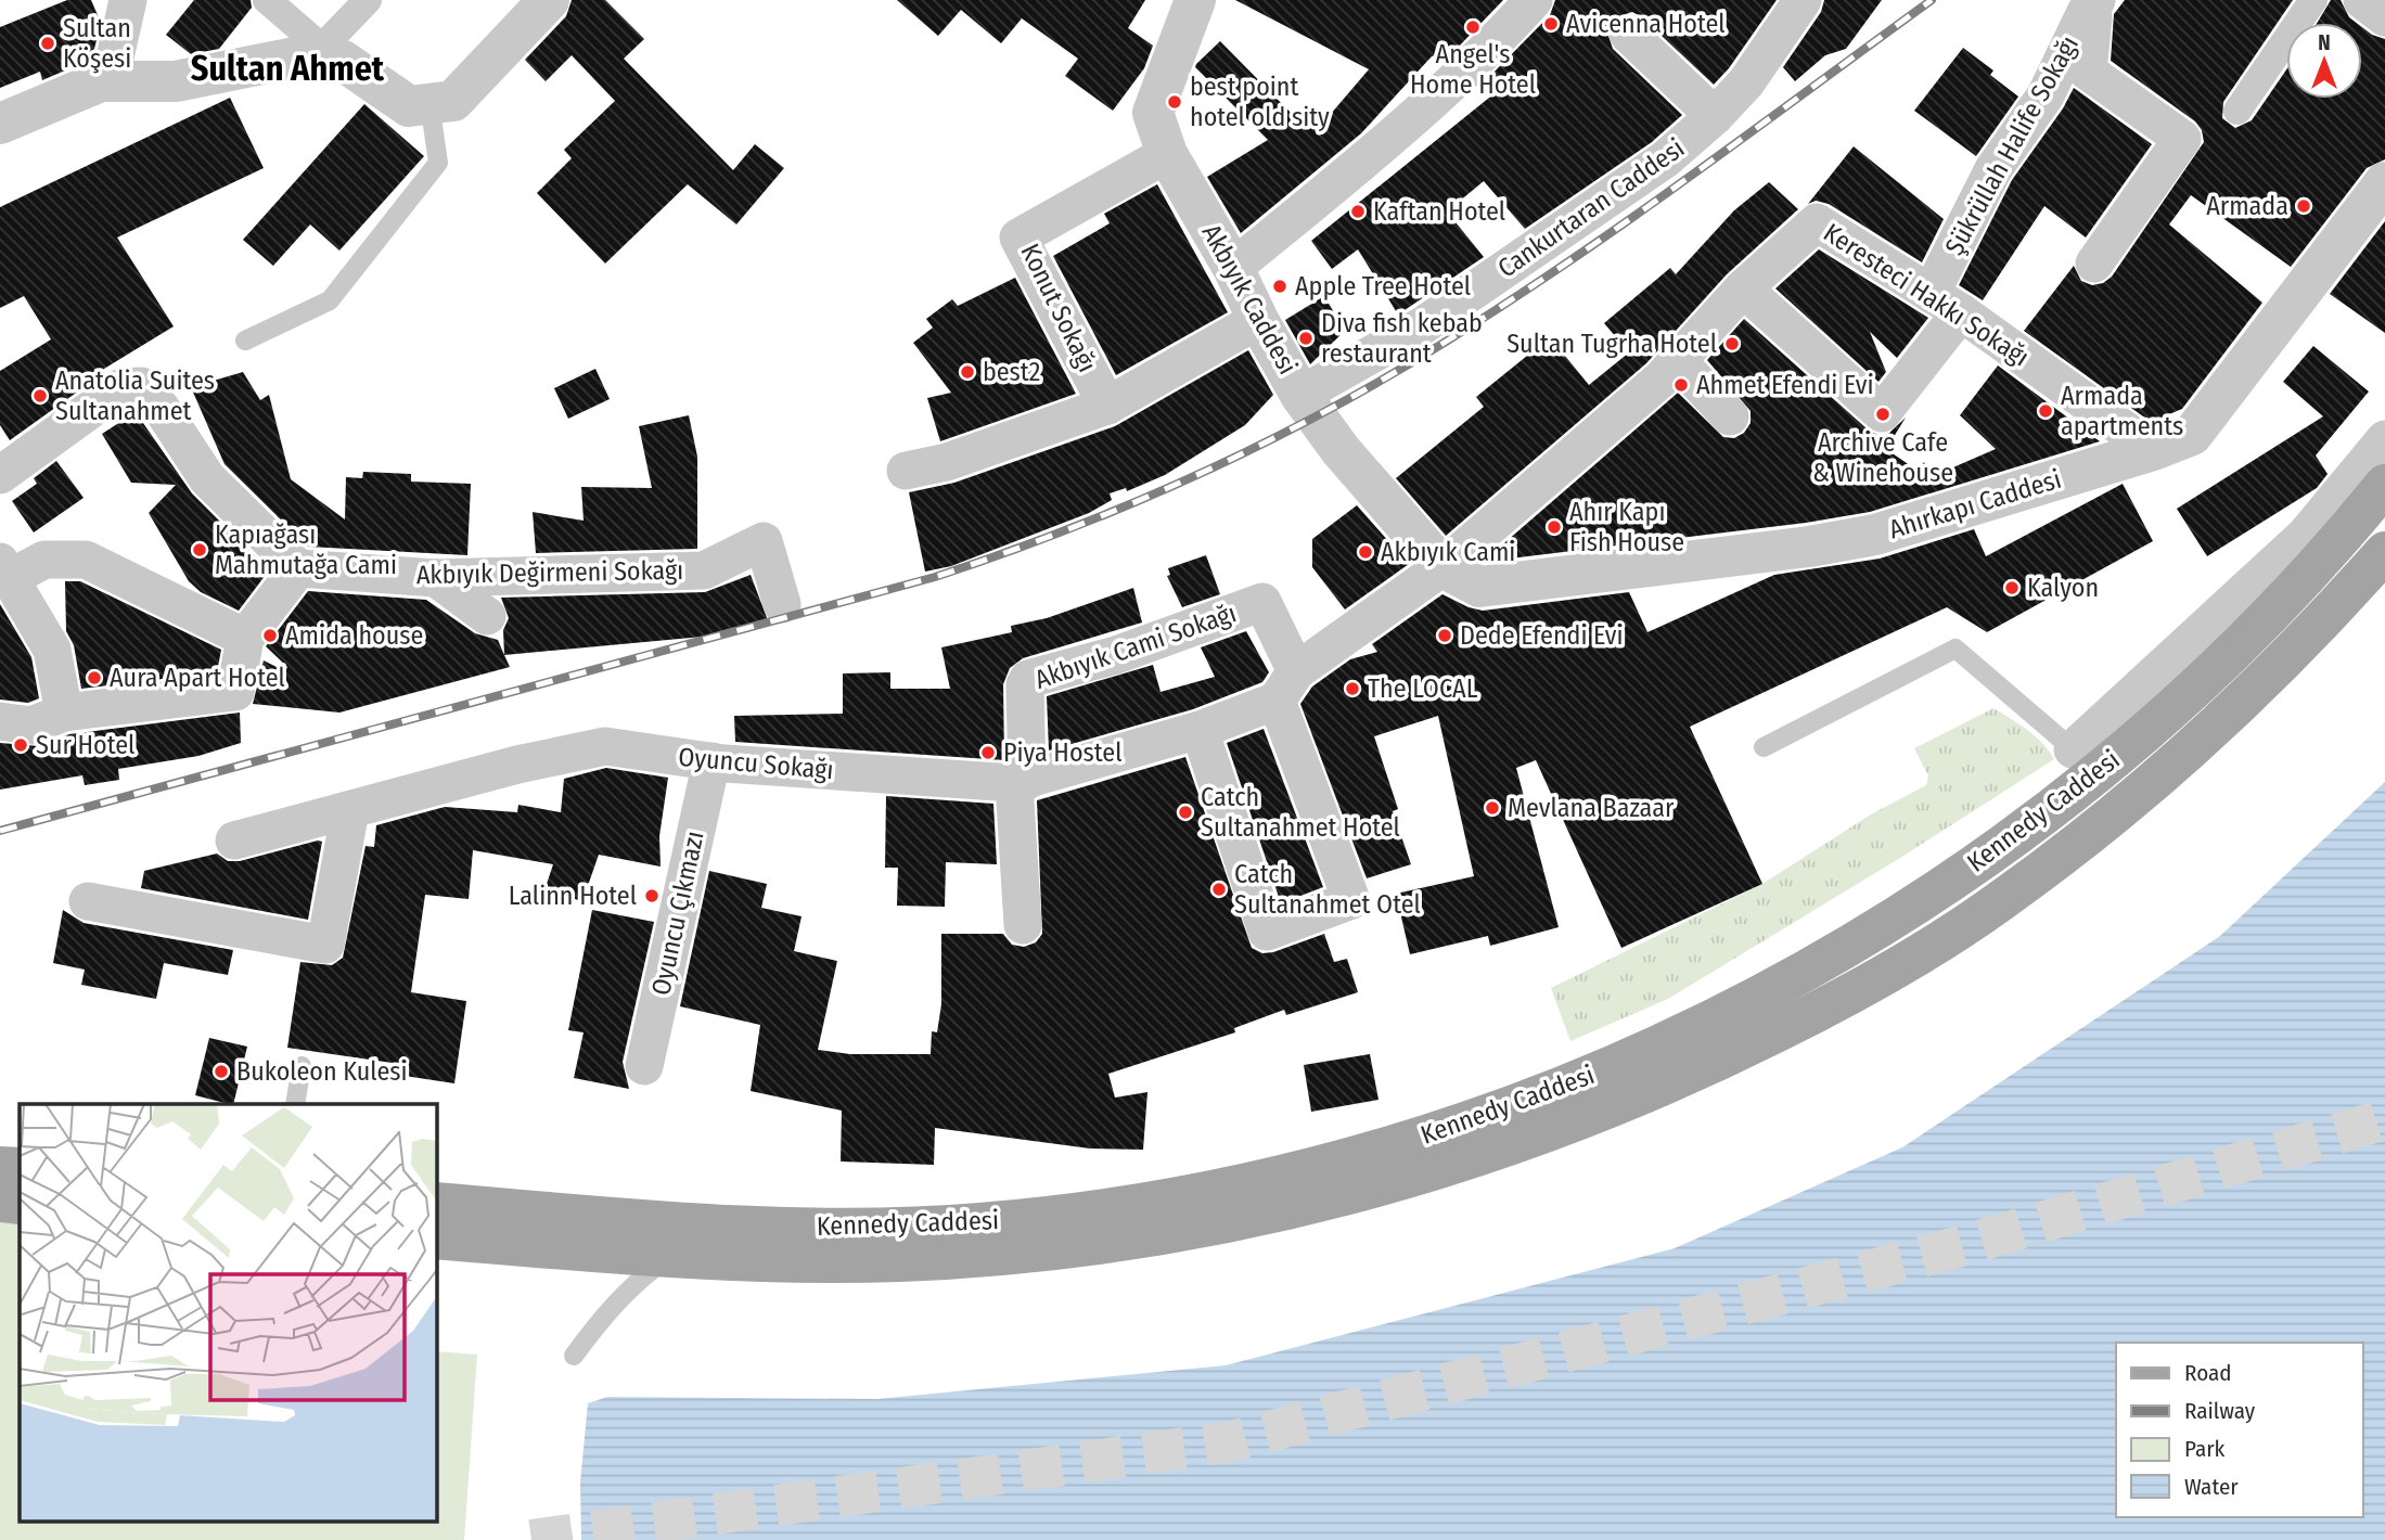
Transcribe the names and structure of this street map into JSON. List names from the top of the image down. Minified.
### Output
{"streets":{"main road":["Kennedy Caddesi"],"street":["Şükrüllah Halife Sokağı","Cankurtaran Caddesi","Keresteci Hakkı Sokağı","Akbıyık Caddesi","Konut Sokağı","Ahırkapı Caddesi","Akbıyık Değirmeni Sokağı","Akbıyık Cami Sokağı","Oyuncu Sokağı","Oyuncu Çıkmazı"]},"crossings":[["Şükrüllah Halife Sokağı","Keresteci Hakkı Sokağı"],["Cankurtaran Caddesi","Akbıyık Caddesi"],["Keresteci Hakkı Sokağı","Akbıyık Caddesi"],["Keresteci Hakkı Sokağı","Ahırkapı Caddesi"],["Keresteci Hakkı Sokağı","Akbıyık Cami Sokağı"],["Keresteci Hakkı Sokağı","Oyuncu Sokağı"],["Akbıyık Caddesi","Konut Sokağı"],["Akbıyık Caddesi","Ahırkapı Caddesi"],["Akbıyık Cami Sokağı","Oyuncu Sokağı"],["Oyuncu Sokağı","Oyuncu Çıkmazı"]],"districts":["Sultan Ahmet"],"places":["Avicenna Hotel","Angel's Home Hotel","Sultan Köşesi","best point hotel old sity","Armada","Kaftan Hotel","Apple Tree Hotel","Diva fish kebab restaurant","Sultan Tugrha Hotel","best2","Ahmet Efendi Evi","Anatolia Suites Sultanahmet","Armada apartments","Archive Cafe & Winehouse","Ahır Kapı Fish House","Kapıağası Mahmutağa Cami","Akbıyık Cami","Kalyon","Amida house","Dede Efendi Evi","Aura Apart Hotel","The LOCAL","Sur Hotel","Piya Hostel","Mevlana Bazaar","Catch Sultanahmet Hotel","Catch Sultanahmet Otel","Lalinn Hotel","Bukoleon Kulesi"],"legend":["Road","Railway","Park","Water"],"north":"top"}
